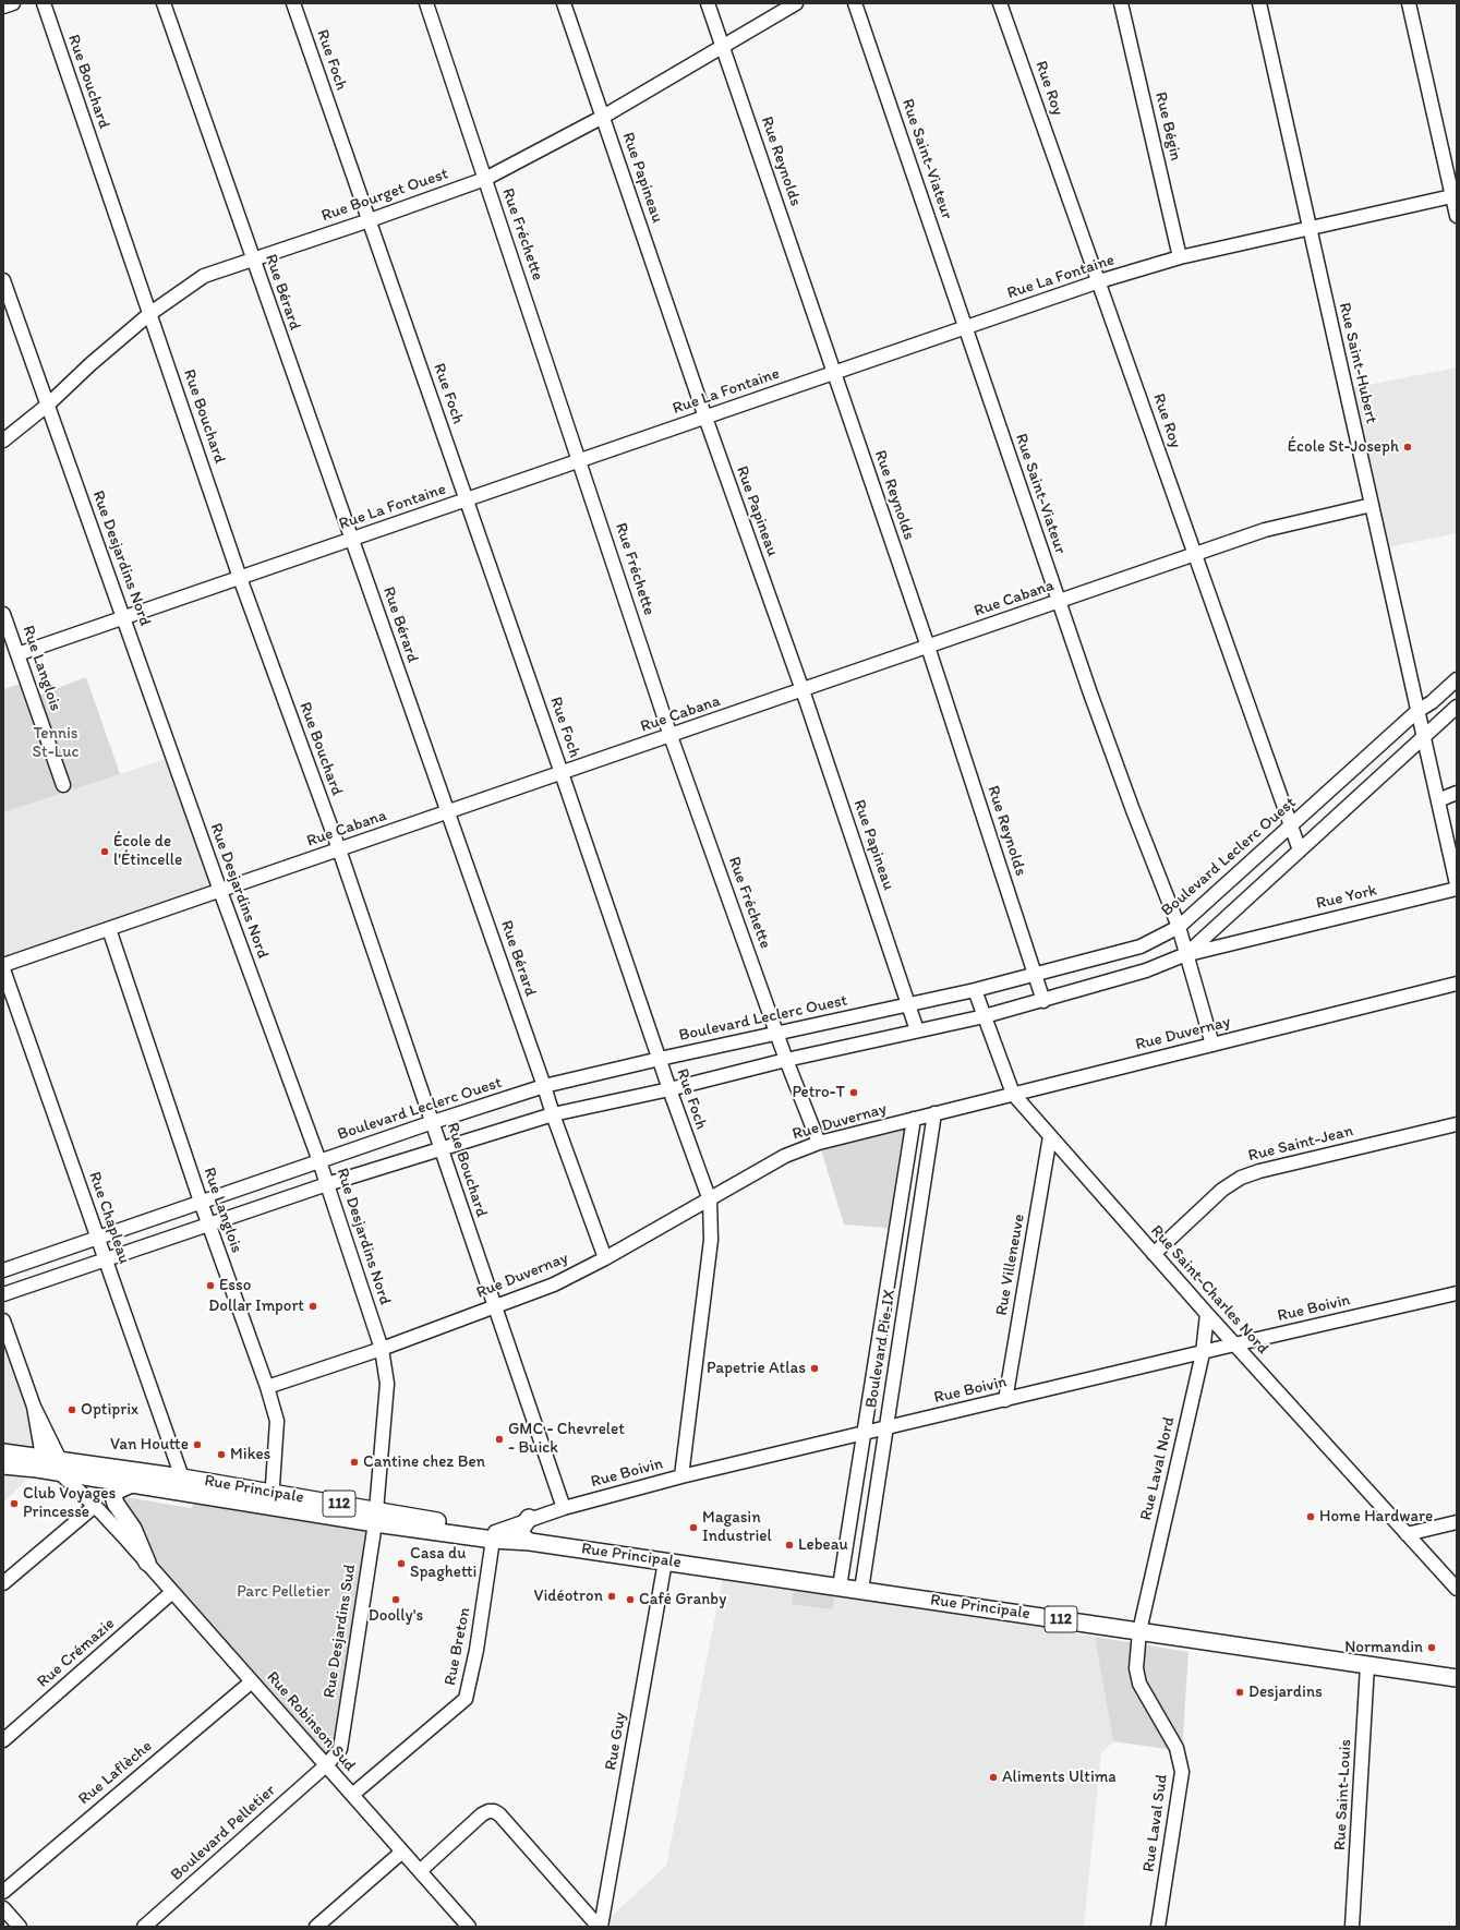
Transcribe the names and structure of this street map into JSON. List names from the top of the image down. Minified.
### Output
{"streets":{"main road":["Rue Principale","112"],"street":["Rue Foch","Rue Bouchard","Rue Roy","Rue Bégin","Rue Saint-Viateur","Rue Reynolds","Rue Papineau","Rue Bourget Ouest","Rue Fréchette","Rue La Fontaine","Rue Bérard","Rue Saint-Hubert","Rue Desjardins Nord","Rue Cabana","Rue Langlois","Boulevard Leclerc Ouest","Rue York","Rue Duvernay","Rue Saint-Jean","Rue Chapleau","Rue Villeneuve","Rue Saint-Charles Nord","Rue Boivin","Boulevard Pie-IX","Rue Laval Nord","Rue Desjardins Sud","Rue Breton","Rue Crémazie","Rue Robinson Sud","Rue Guy","Rue Laflèche","Rue Saint-Louis","Rue Laval Sud","Boulevard Pelletier"]},"crossings":[["Rue Foch","Rue Bourget Ouest"],["Rue Foch","Rue La Fontaine"],["Rue Foch","Rue Cabana"],["Rue Foch","Boulevard Leclerc Ouest"],["Rue Foch","Rue Duvernay"],["Rue Foch","Rue Boivin"],["Rue Bouchard","Rue Bourget Ouest"],["Rue Bouchard","Rue La Fontaine"],["Rue Bouchard","Rue Cabana"],["Rue Bouchard","Boulevard Leclerc Ouest"],["Rue Bouchard","Rue Duvernay"],["Rue Bouchard","Rue Boivin"],["Rue Roy","Rue La Fontaine"],["Rue Roy","Rue Cabana"],["Rue Roy","Boulevard Leclerc Ouest"],["Rue Bégin","Rue La Fontaine"],["Rue Saint-Viateur","Rue La Fontaine"],["Rue Saint-Viateur","Rue Cabana"],["Rue Saint-Viateur","Boulevard Leclerc Ouest"],["Rue Saint-Viateur","Rue York"],["Rue Saint-Viateur","Rue Duvernay"],["Rue Reynolds","Rue Bourget Ouest"],["Rue Reynolds","Rue La Fontaine"],["Rue Reynolds","Rue Cabana"],["Rue Reynolds","Boulevard Leclerc Ouest"],["Rue Papineau","Rue Bourget Ouest"],["Rue Papineau","Rue La Fontaine"],["Rue Papineau","Rue Cabana"],["Rue Papineau","Boulevard Leclerc Ouest"],["Rue Bourget Ouest","Rue Fréchette"],["Rue Bourget Ouest","Rue Bérard"],["Rue Bourget Ouest","Rue Desjardins Nord"],["Rue Fréchette","Rue La Fontaine"],["Rue Fréchette","Rue Cabana"],["Rue Fréchette","Boulevard Leclerc Ouest"],["Rue Fréchette","Rue Duvernay"],["Rue La Fontaine","Rue Bérard"],["Rue La Fontaine","Rue Saint-Hubert"],["Rue La Fontaine","Rue Desjardins Nord"],["Rue La Fontaine","Rue Langlois"],["Rue Bérard","Rue Cabana"],["Rue Bérard","Boulevard Leclerc Ouest"],["Rue Bérard","Rue Duvernay"],["Rue Saint-Hubert","Rue Cabana"],["Rue Saint-Hubert","Boulevard Leclerc Ouest"],["Rue Desjardins Nord","Rue Cabana"],["Rue Desjardins Nord","Boulevard Leclerc Ouest"],["Rue Desjardins Nord","Rue Duvernay"],["Rue Desjardins Nord","Rue Principale"],["Rue Desjardins Nord","Rue Desjardins Sud"],["Rue Cabana","Rue Langlois"],["Rue Langlois","Boulevard Leclerc Ouest"],["Rue Langlois","Rue Duvernay"],["Rue Langlois","Rue Principale"],["Boulevard Leclerc Ouest","Rue Chapleau"],["Boulevard Leclerc Ouest","Rue Saint-Charles Nord"],["Rue Duvernay","Rue Saint-Charles Nord"],["Rue Duvernay","Boulevard Pie-IX"],["Rue Saint-Jean","Rue Saint-Charles Nord"],["Rue Chapleau","Rue Principale"],["Rue Villeneuve","Rue Saint-Charles Nord"],["Rue Villeneuve","Rue Boivin"],["Rue Saint-Charles Nord","Rue Boivin"],["Rue Saint-Charles Nord","Rue Laval Nord"],["Rue Boivin","Boulevard Pie-IX"],["Rue Boivin","Rue Laval Nord"],["Rue Boivin","Rue Principale"],["Rue Boivin","Rue Breton"],["Boulevard Pie-IX","Rue Principale"],["Rue Laval Nord","Rue Principale"],["Rue Laval Nord","Rue Laval Sud"],["Rue Principale","Rue Desjardins Sud"],["Rue Principale","Rue Breton"],["Rue Principale","Rue Robinson Sud"],["Rue Principale","Rue Guy"],["Rue Principale","Rue Saint-Louis"],["Rue Principale","Rue Laval Sud"],["Rue Desjardins Sud","Rue Robinson Sud"],["Rue Desjardins Sud","Boulevard Pelletier"],["Rue Breton","Rue Robinson Sud"],["Rue Crémazie","Rue Robinson Sud"],["Rue Robinson Sud","Rue Laflèche"],["Rue Robinson Sud","Boulevard Pelletier"]],"parks":["Tennis St-Luc","Parc Pelletier"],"places":["École St-Joseph","École de l'Étincelle","Petro-T","Esso","Dollar Import","Papetrie Atlas","Optiprix","GMC - Chevrelet - Buick","Van Houtte","Mikes","Cantine chez Ben","Club Voyages Princesse","Home Hardware","Magasin Industriel","Lebeau","Casa du Spaghetti","Vidéotron","Doolly's","Café Granby","Normandin","Desjardins","Aliments Ultima"]}
